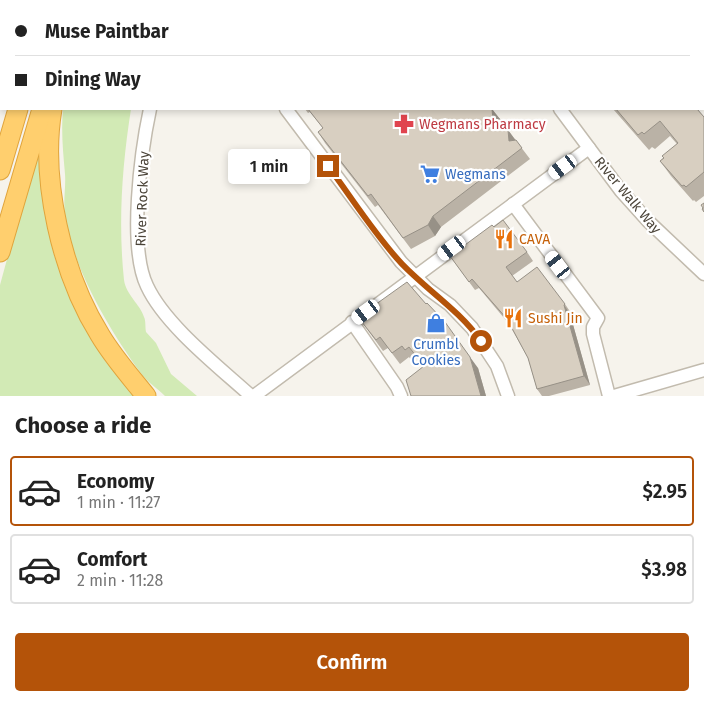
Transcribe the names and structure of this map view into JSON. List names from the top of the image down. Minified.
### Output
{"streets":{"street":["River Walk Way","River Rock Way"]},"places":{"pharmacy":["Wegmans Pharmacy"],"supermarket":["Wegmans"],"restaurant":["CAVA","Sushi Jin"],"shop":["Crumbl Cookies"]},"page":{"banner":["Muse Paintbar","Dining Way"],"bubble":"1 min","heading":"Choose a ride","list":[{"name":"Economy","note":"1 min · 11:27","value":"$2.95"},{"name":"Comfort","note":"2 min · 11:28","value":"$3.98"}],"buttons":"Confirm"}}
